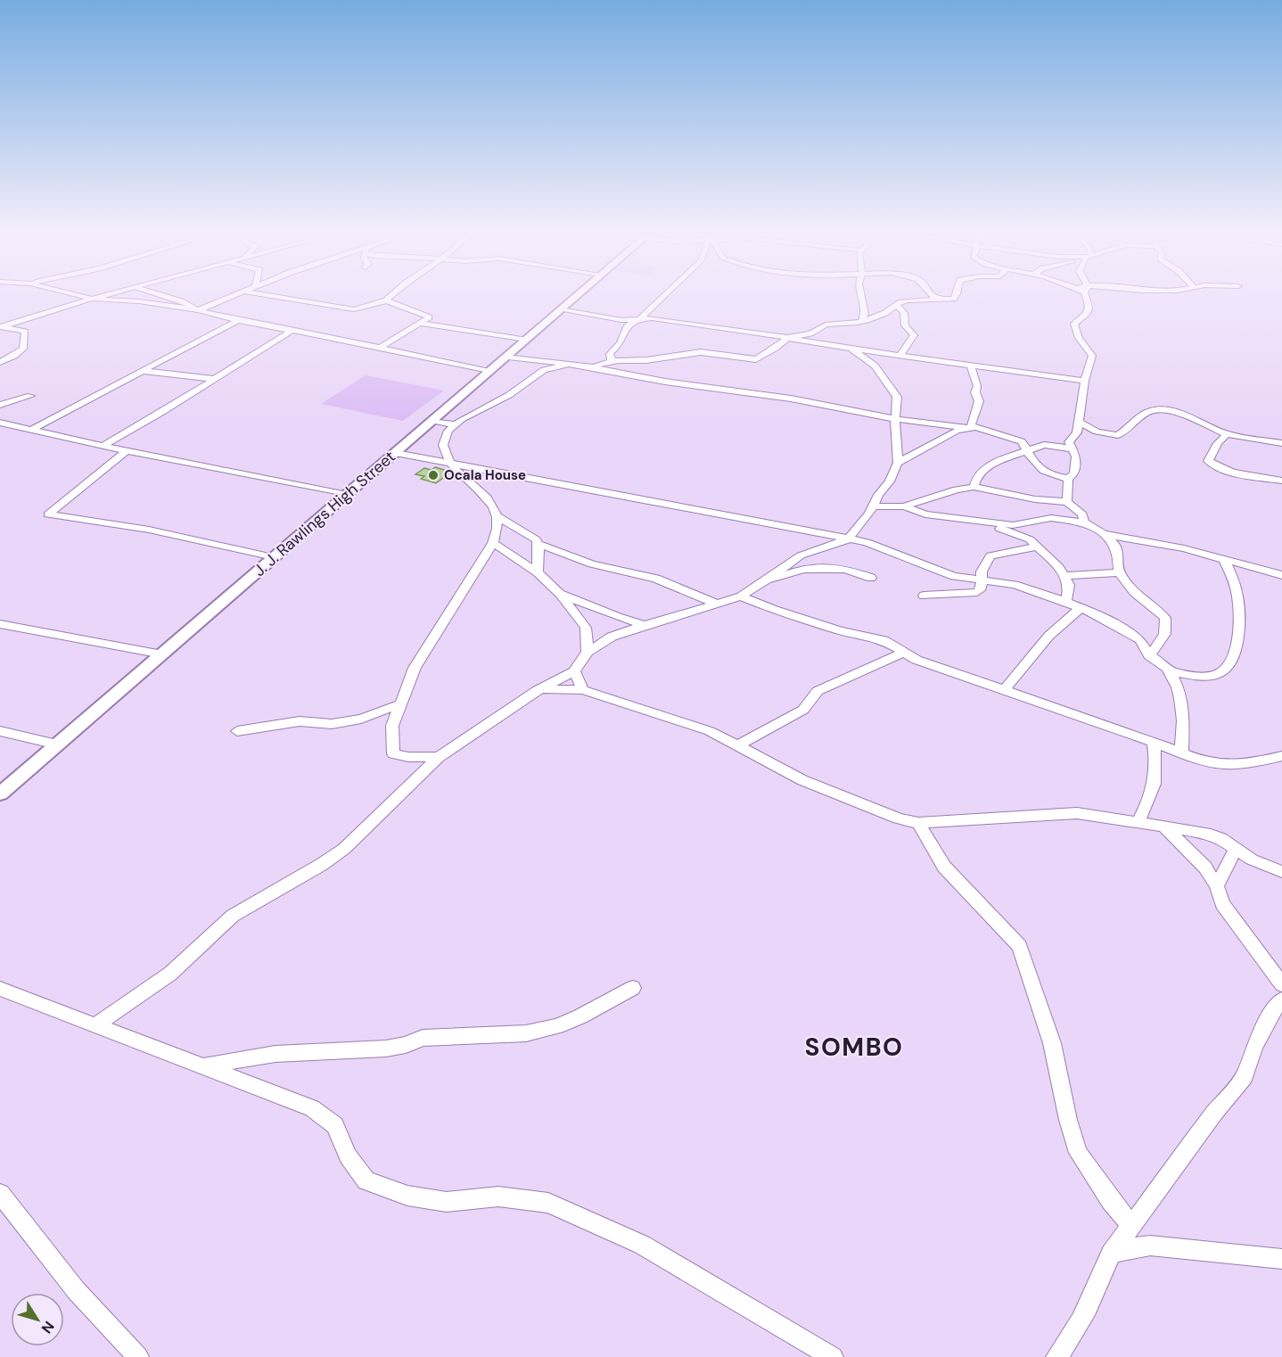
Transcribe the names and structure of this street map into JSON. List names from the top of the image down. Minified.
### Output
{"streets":{"main road":["J. J. Rawlings High Street"]},"districts":["SOMBO"],"places":["Ocala House"],"north":"bottom right"}
